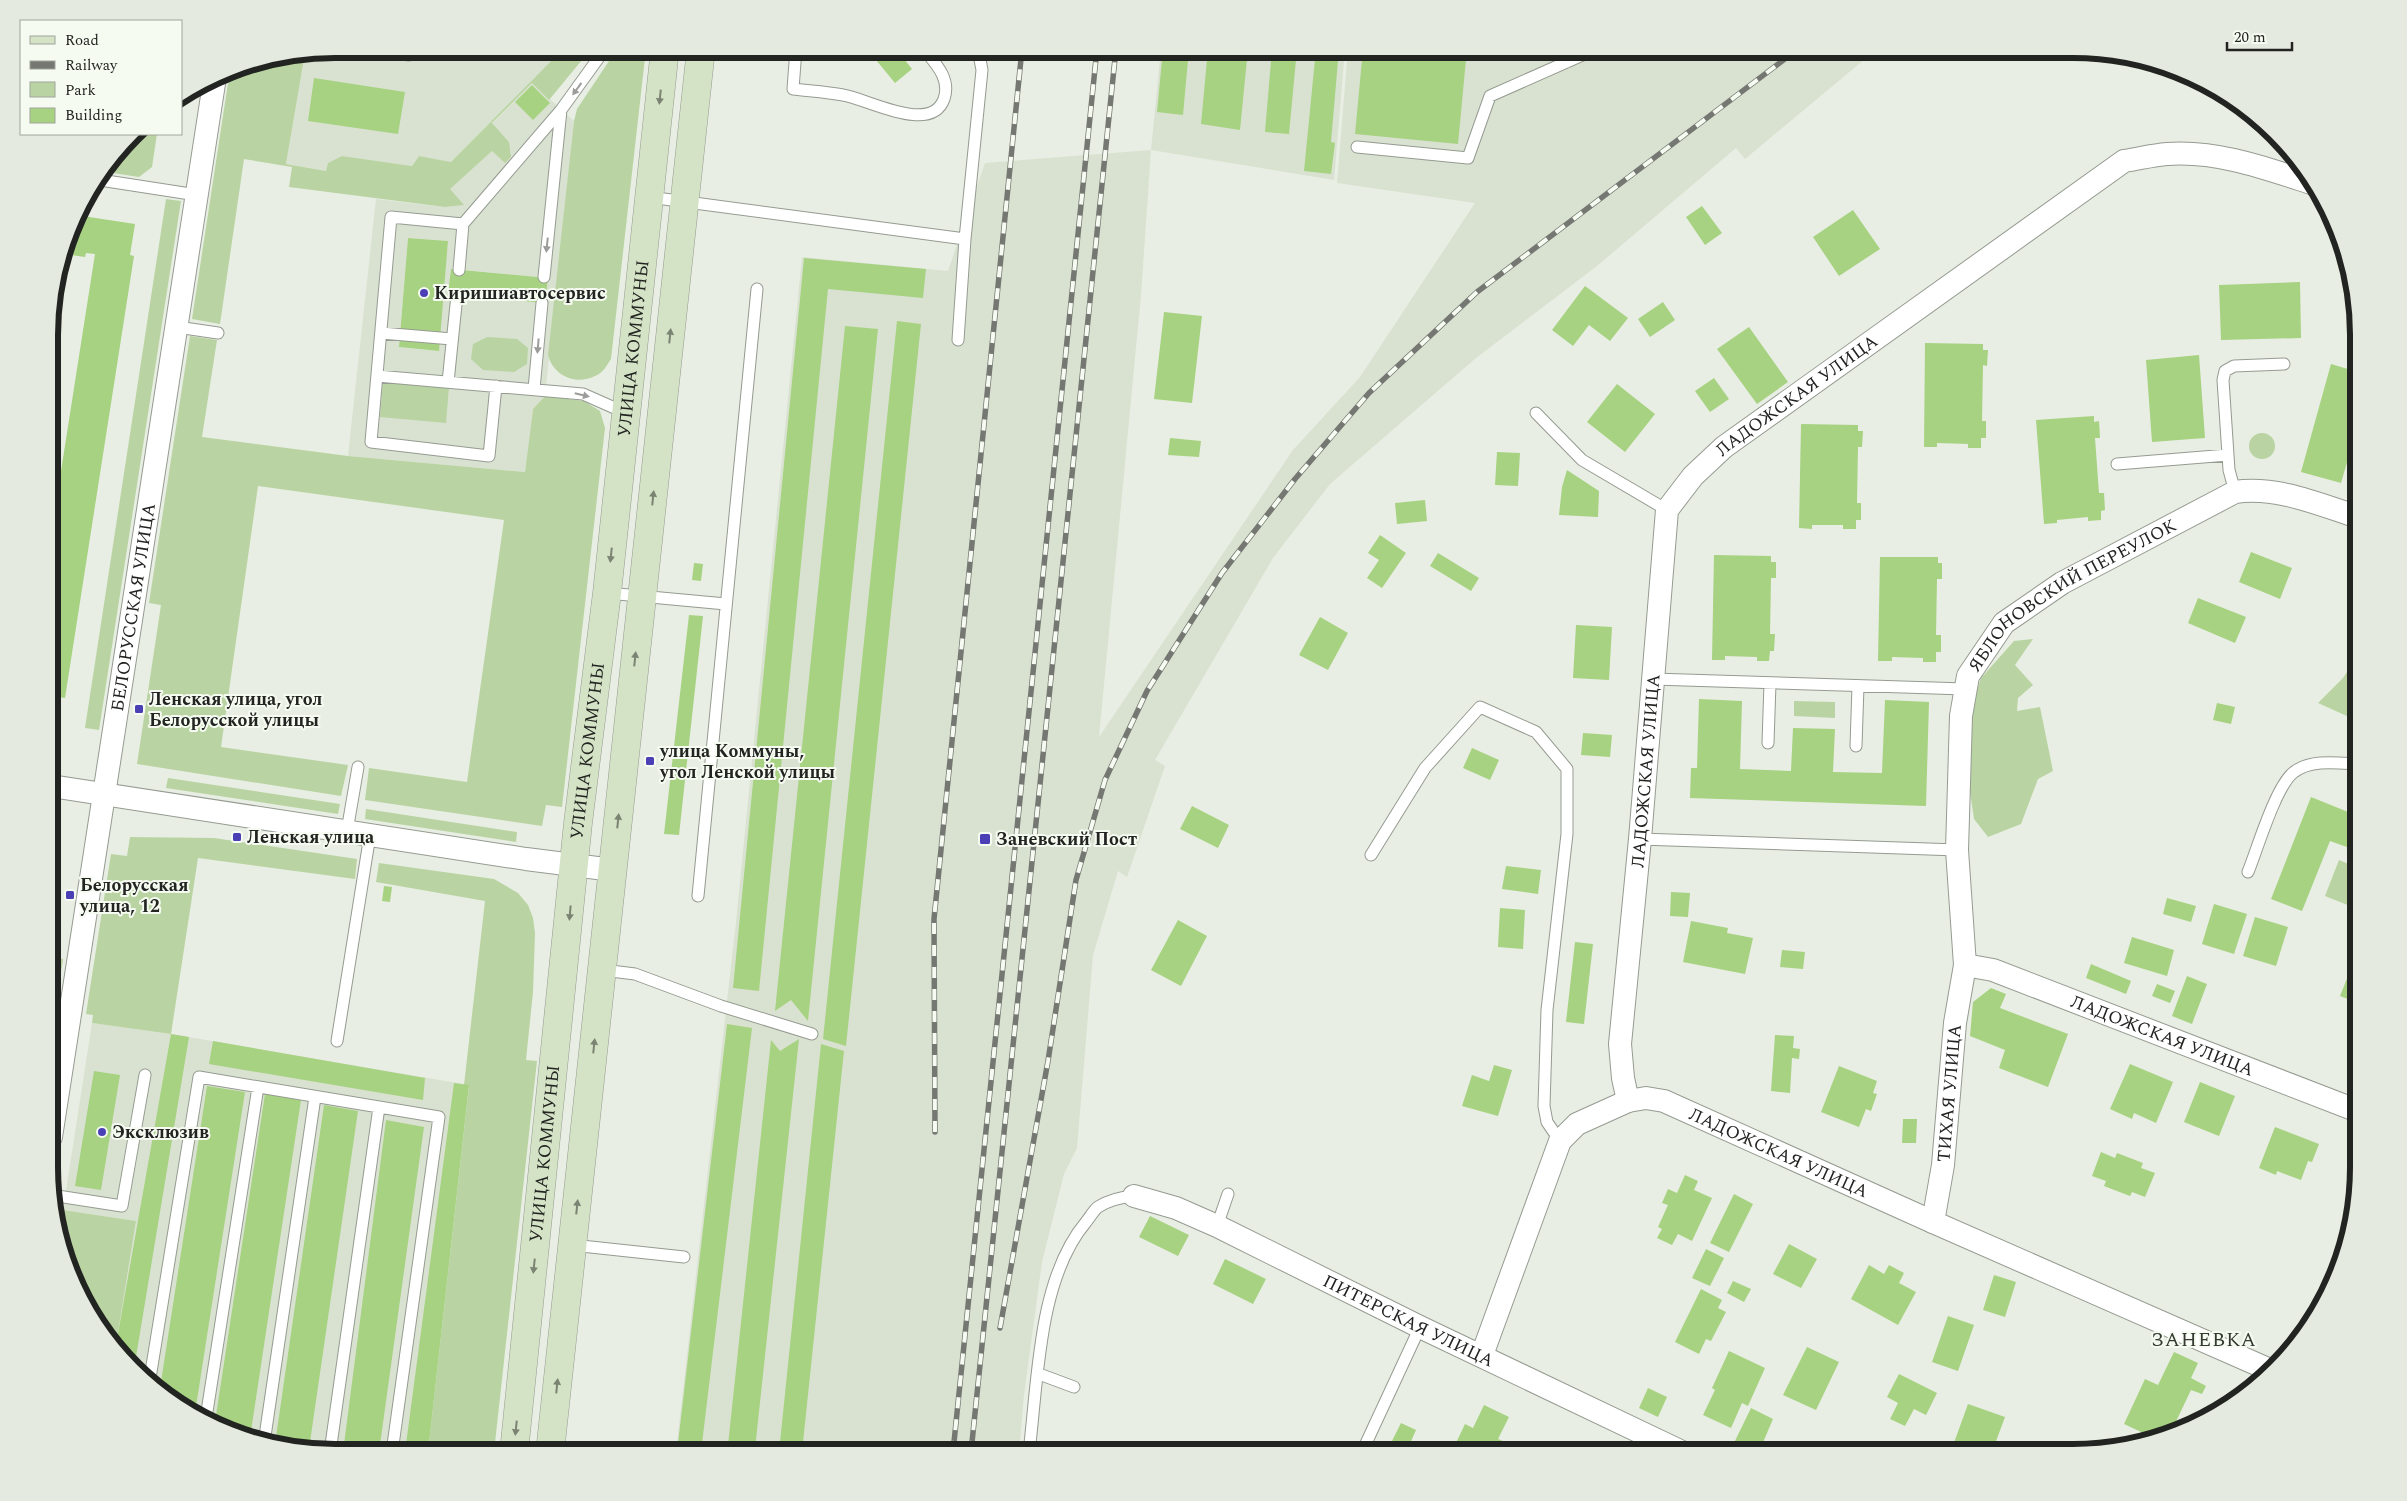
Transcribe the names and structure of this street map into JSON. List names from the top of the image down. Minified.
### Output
{"streets":{"street":["УЛИЦА КОММУНЫ","ЛАДОЖСКАЯ УЛИЦА","ЯБЛОНОВСКИЙ ПЕРЕУЛОК","БЕЛОРУССКАЯ УЛИЦА","ТИХАЯ УЛИЦА","ПИТЕРСКАЯ УЛИЦА"]},"crossings":[["ЛАДОЖСКАЯ УЛИЦА","ЯБЛОНОВСКИЙ ПЕРЕУЛОК"],["ЛАДОЖСКАЯ УЛИЦА","ТИХАЯ УЛИЦА"],["ЯБЛОНОВСКИЙ ПЕРЕУЛОК","ТИХАЯ УЛИЦА"]],"districts":["ЗАНЕВКА"],"places":{"other":["Киришиавтосервис","Эксклюзив"],"transit":["Ленская улица, угол Белорусской улицы","улица Коммуны, угол Ленской улицы","Ленская улица","Заневский Пост","Белорусская улица, 12"]},"legend":["Road","Railway","Park","Building"],"scale_bar":"20 m"}
